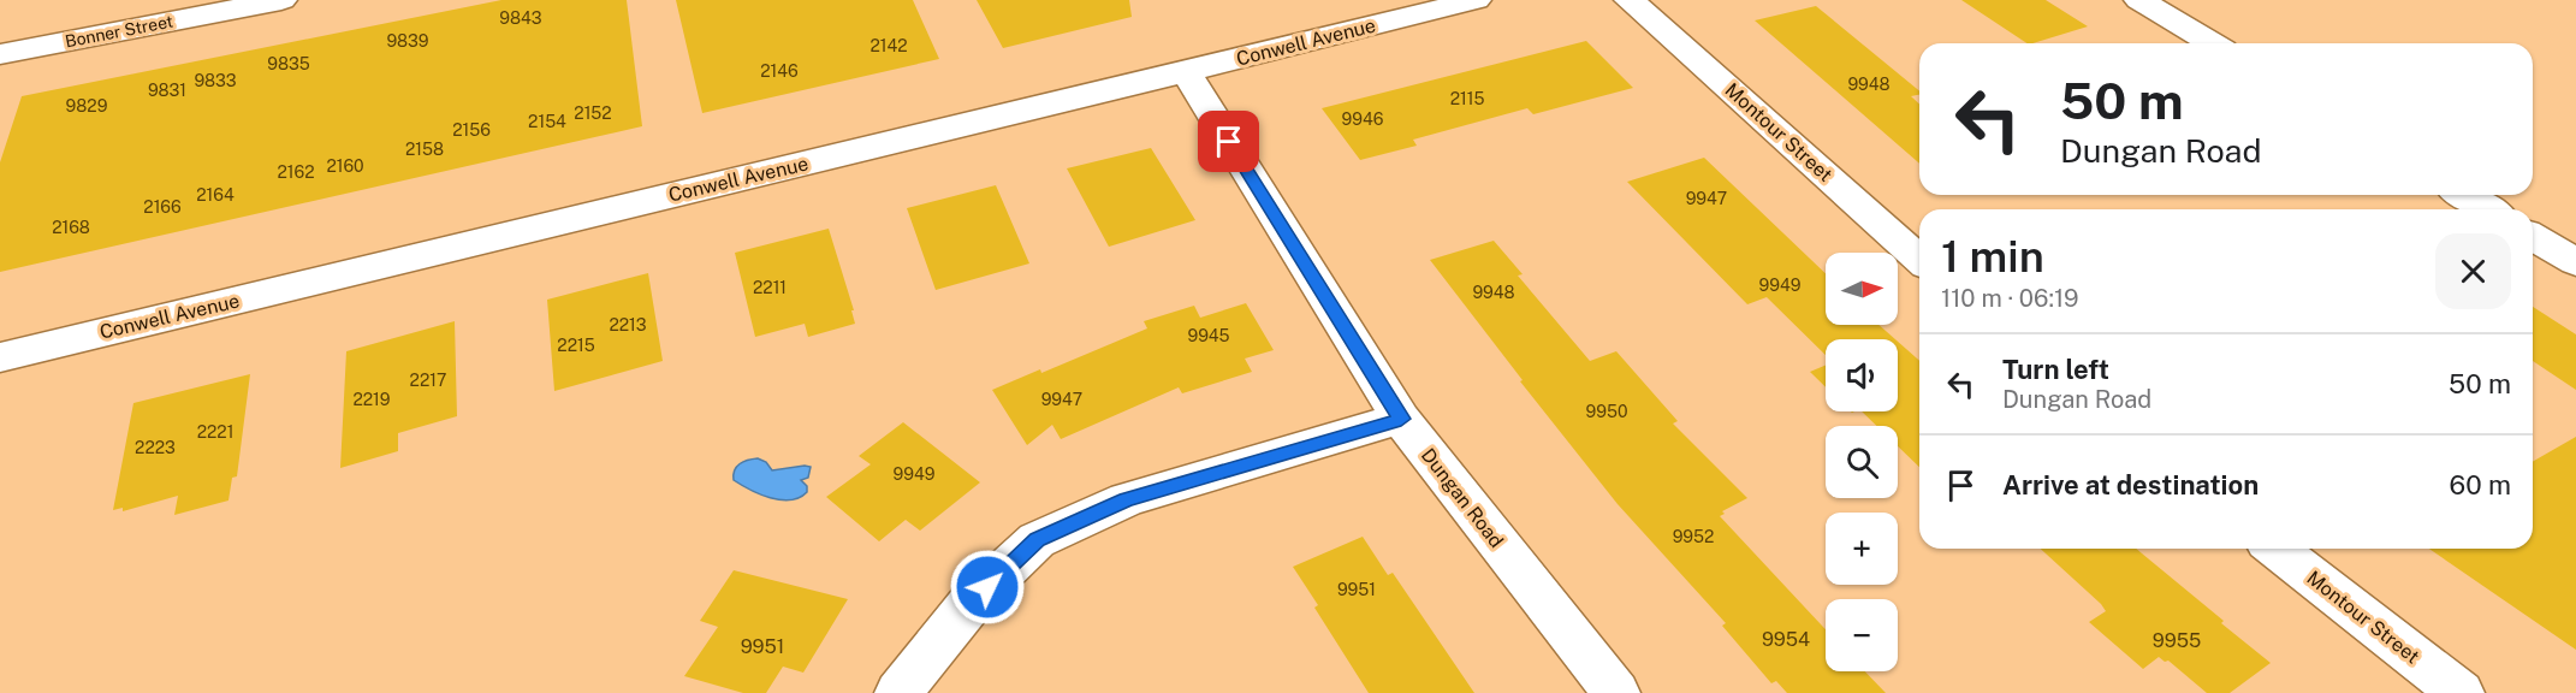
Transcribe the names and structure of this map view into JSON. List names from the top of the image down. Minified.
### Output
{"streets":{"street":["Bonner Street","Conwell Avenue","Montour Street","Dungan Road"]},"crossings":[["Conwell Avenue","Dungan Road"]],"house_numbers":["9843","9839","2142","9835","2146","9833","9948","9831","2115","9829","2152","9946","2154","2156","2158","2160","2162","2164","9947","2166","2168","9949","2211","9948","2213","9945","2215","2217","2219","9947","9950","2221","2223","9949","9952","9951","9954","9955","9951"],"north":"right","page":{"turn":["50 m","Dungan Road"],"heading":["1 min","110 m · 06:19"],"map_buttons":["+","−"],"list":[{"name":"Turn left","note":"Dungan Road","value":"50 m"},{"name":"Arrive at destination","value":"60 m"}]}}
